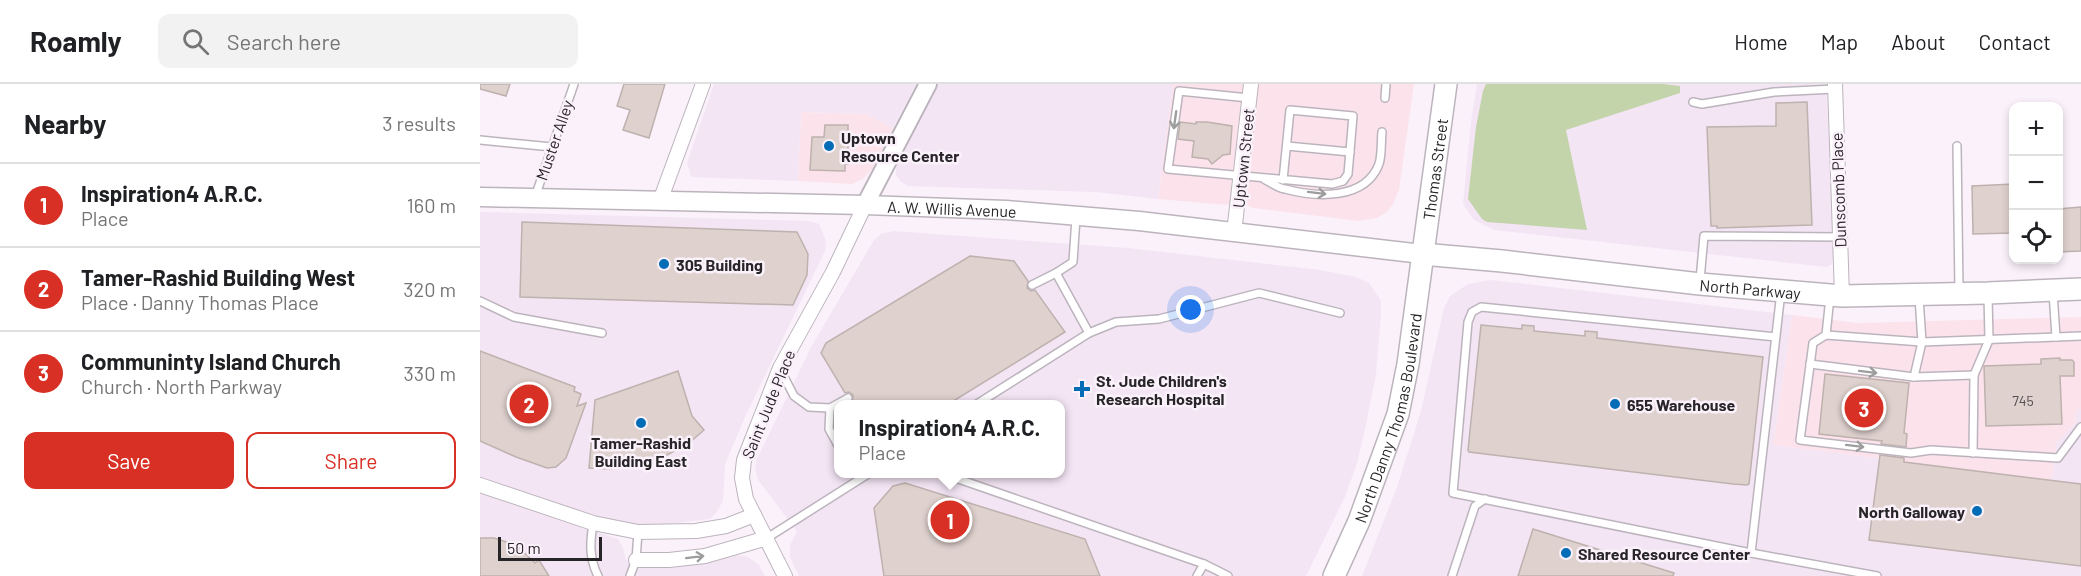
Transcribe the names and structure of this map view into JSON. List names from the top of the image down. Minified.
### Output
{"streets":{"main road":["Thomas Street","A. W. Willis Avenue","North Parkway","North Danny Thomas Boulevard"],"street":["Uptown Street","Dunscomb Place","Saint Jude Place"],"lane":["Muster Alley"]},"crossings":[["Muster Alley","A. W. Willis Avenue"],["Uptown Street","A. W. Willis Avenue"],["Thomas Street","A. W. Willis Avenue"],["Thomas Street","North Parkway"],["Thomas Street","North Danny Thomas Boulevard"],["Dunscomb Place","North Parkway"],["A. W. Willis Avenue","North Parkway"],["A. W. Willis Avenue","Saint Jude Place"],["A. W. Willis Avenue","North Danny Thomas Boulevard"],["North Parkway","North Danny Thomas Boulevard"]],"places":{"other":["Uptown Resource Center","305 Building","655 Warehouse","Tamer-Rashid Building East","North Galloway","Shared Resource Center"],"health":["St. Jude Children's Research Hospital"]},"house_numbers":["745"],"scale_bar":"50 m","page":{"header":"Roamly","search":"Search here","nav":["Home","Map","About","Contact"],"heading":["Nearby","3 results"],"map_buttons":["+","−"],"list":[{"mark":"1","name":"Inspiration4 A.R.C.","note":"Place","value":"160 m"},{"mark":"2","name":"Tamer-Rashid Building West","note":"Place · Danny Thomas Place","value":"320 m"},{"mark":"3","name":"Communinty Island Church","note":"Church · North Parkway","value":"330 m"}],"pins":["2","3","1"],"popup":["Inspiration4 A.R.C.","Place"],"buttons":["Save","Share"],"scale":"50 m"}}
